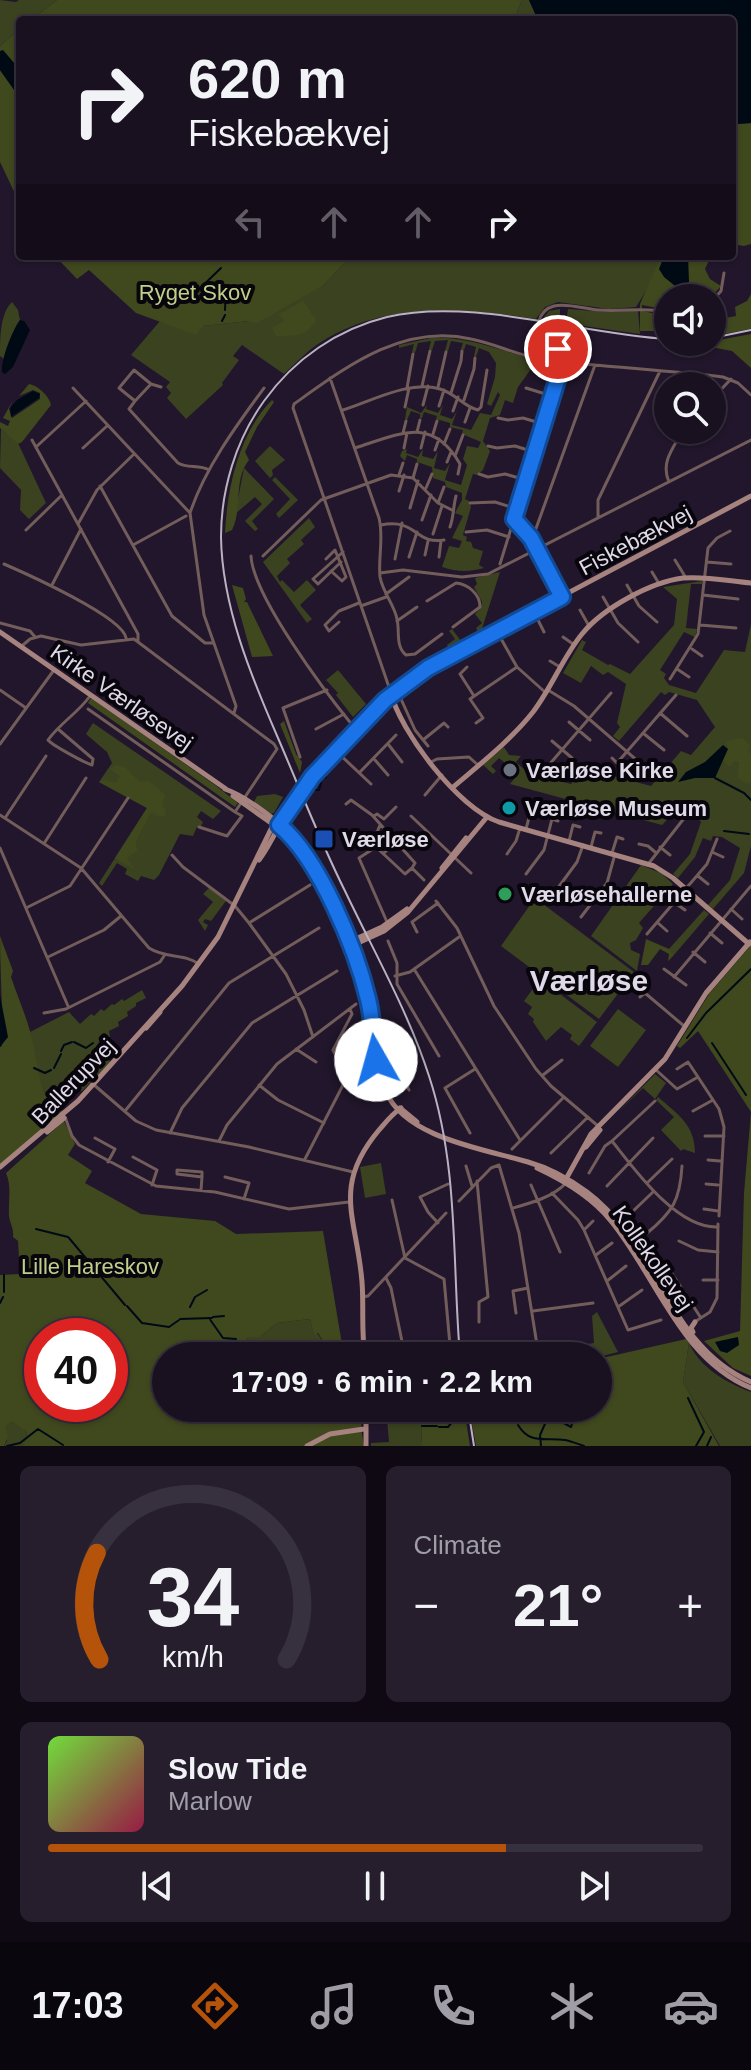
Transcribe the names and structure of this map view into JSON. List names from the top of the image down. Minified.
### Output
{"streets":{"street":["Fiskebækvej","Kirke Værløsevej","Ballerupvej","Kollekollevej"]},"crossings":[["Fiskebækvej","Kirke Værløsevej"],["Fiskebækvej","Ballerupvej"],["Fiskebækvej","Kollekollevej"],["Kirke Værløsevej","Ballerupvej"],["Kirke Værløsevej","Kollekollevej"],["Ballerupvej","Kollekollevej"]],"districts":["Værløse"],"parks":["Ryget Skov","Lille Hareskov"],"places":{"other":["Værløse Kirke","Værløse Museum","Værløsehallerne"],"transit":["Værløse"]},"page":{"turn":["620 m","Fiskebækvej"],"limit":"40","trip":"17:09 · 6 min · 2.2 km","tile":"Climate","heat":["−","21°","+"],"song":["Slow Tide","Marlow"],"tabs":"17:03","gauge":["34","km/h"]}}
